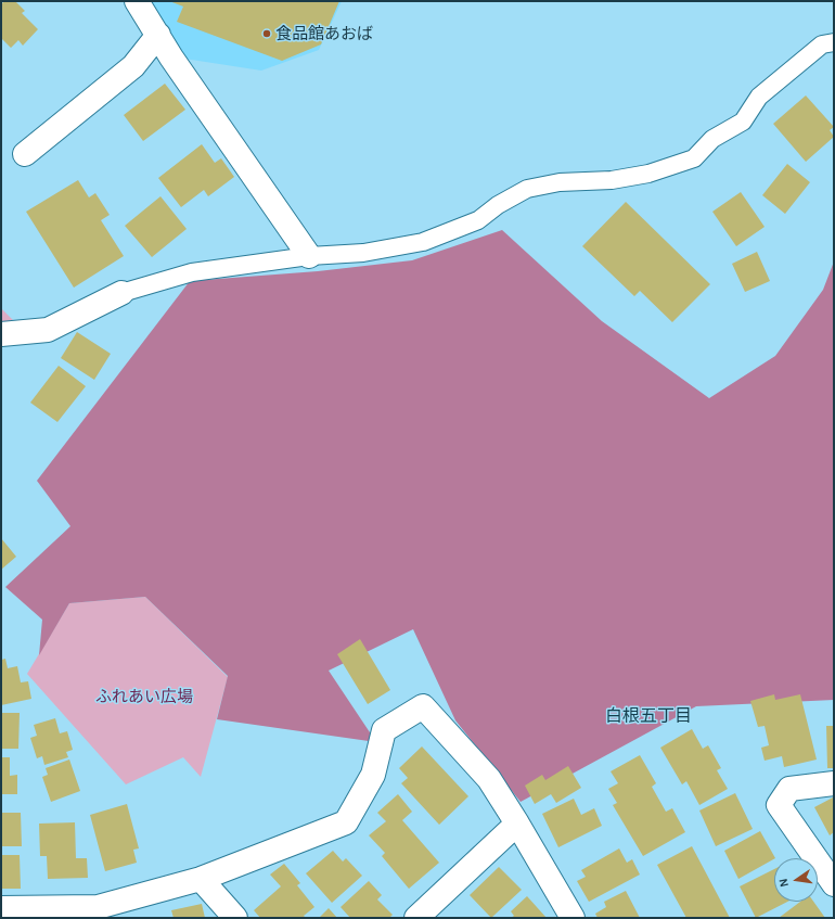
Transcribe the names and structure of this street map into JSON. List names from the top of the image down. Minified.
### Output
{"districts":["白根五丁目"],"parks":["ふれあい広場"],"places":["食品館あおば"],"north":"left"}
